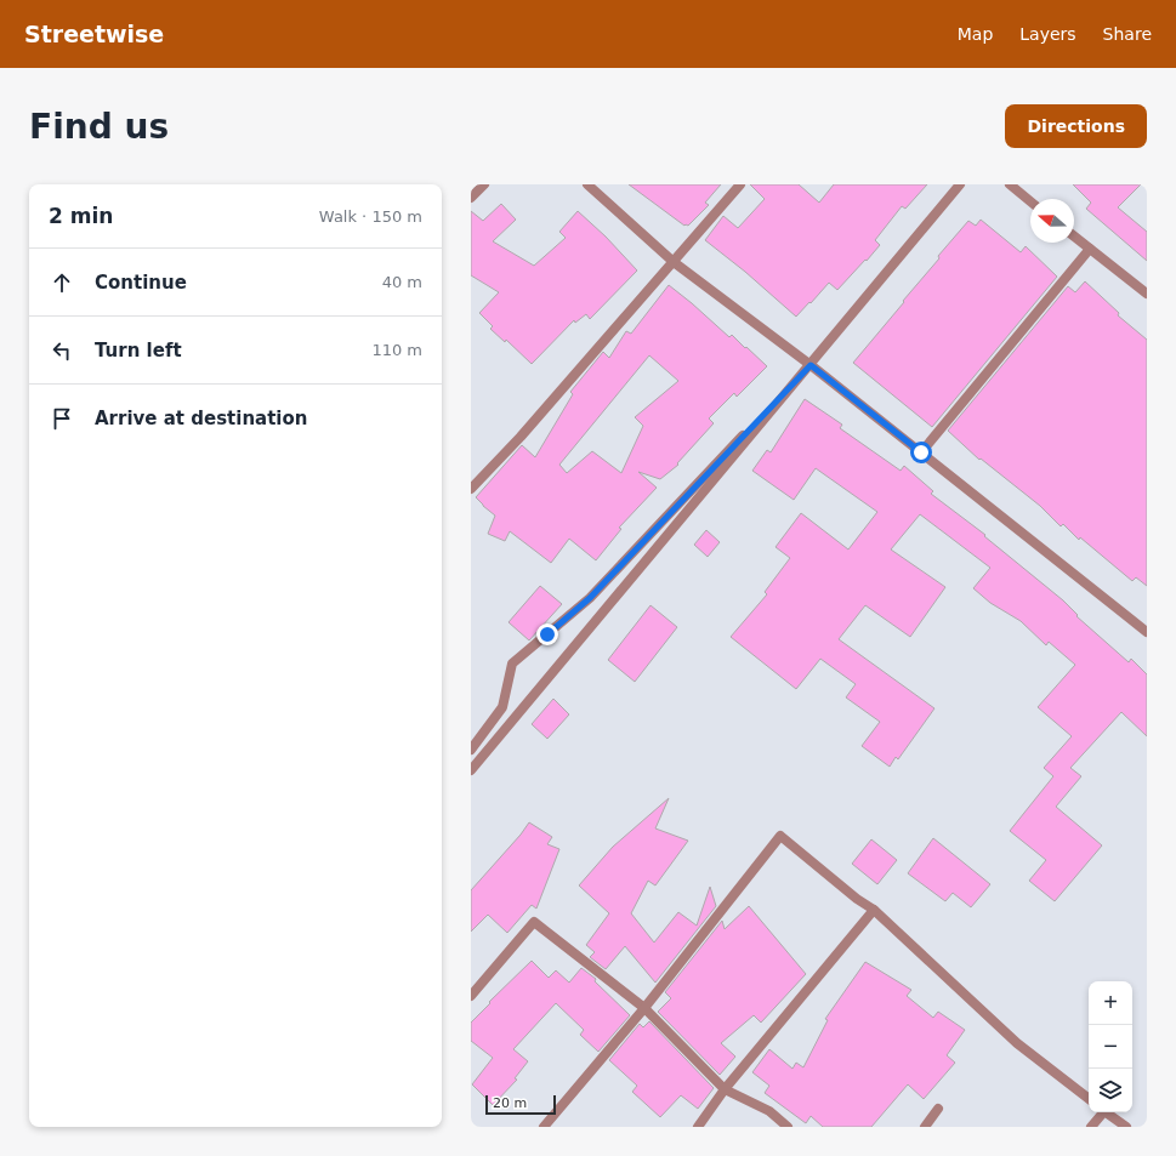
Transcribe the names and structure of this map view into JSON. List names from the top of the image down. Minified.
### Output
{"scale_bar":"20 m","north":"left","page":{"header":"Streetwise","nav":["Map","Layers","Share"],"buttons":"Directions","title":"Find us","heading":["2 min","Walk · 150 m"],"list":[["Continue","40 m"],["Turn left","110 m"],"Arrive at destination"],"map_buttons":["+","−"],"scale":"20 m"}}
